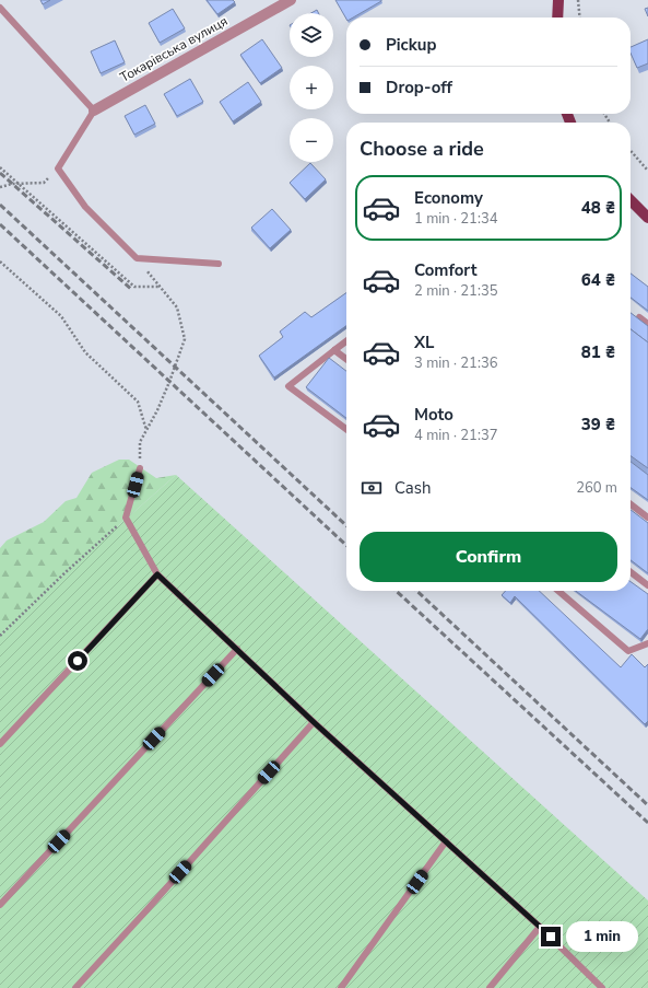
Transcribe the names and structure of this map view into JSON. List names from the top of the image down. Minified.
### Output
{"streets":{"street":["Токарівська вулиця"]},"page":{"map_buttons":["+","−"],"banner":["Pickup","Drop-off"],"heading":"Choose a ride","list":[{"name":"Economy","note":"1 min · 21:34","value":"48 ₴"},{"name":"Comfort","note":"2 min · 21:35","value":"64 ₴"},{"name":"XL","note":"3 min · 21:36","value":"81 ₴"},{"name":"Moto","note":"4 min · 21:37","value":"39 ₴"}],"pay":["Cash","260 m"],"buttons":"Confirm","bubble":"1 min"}}
